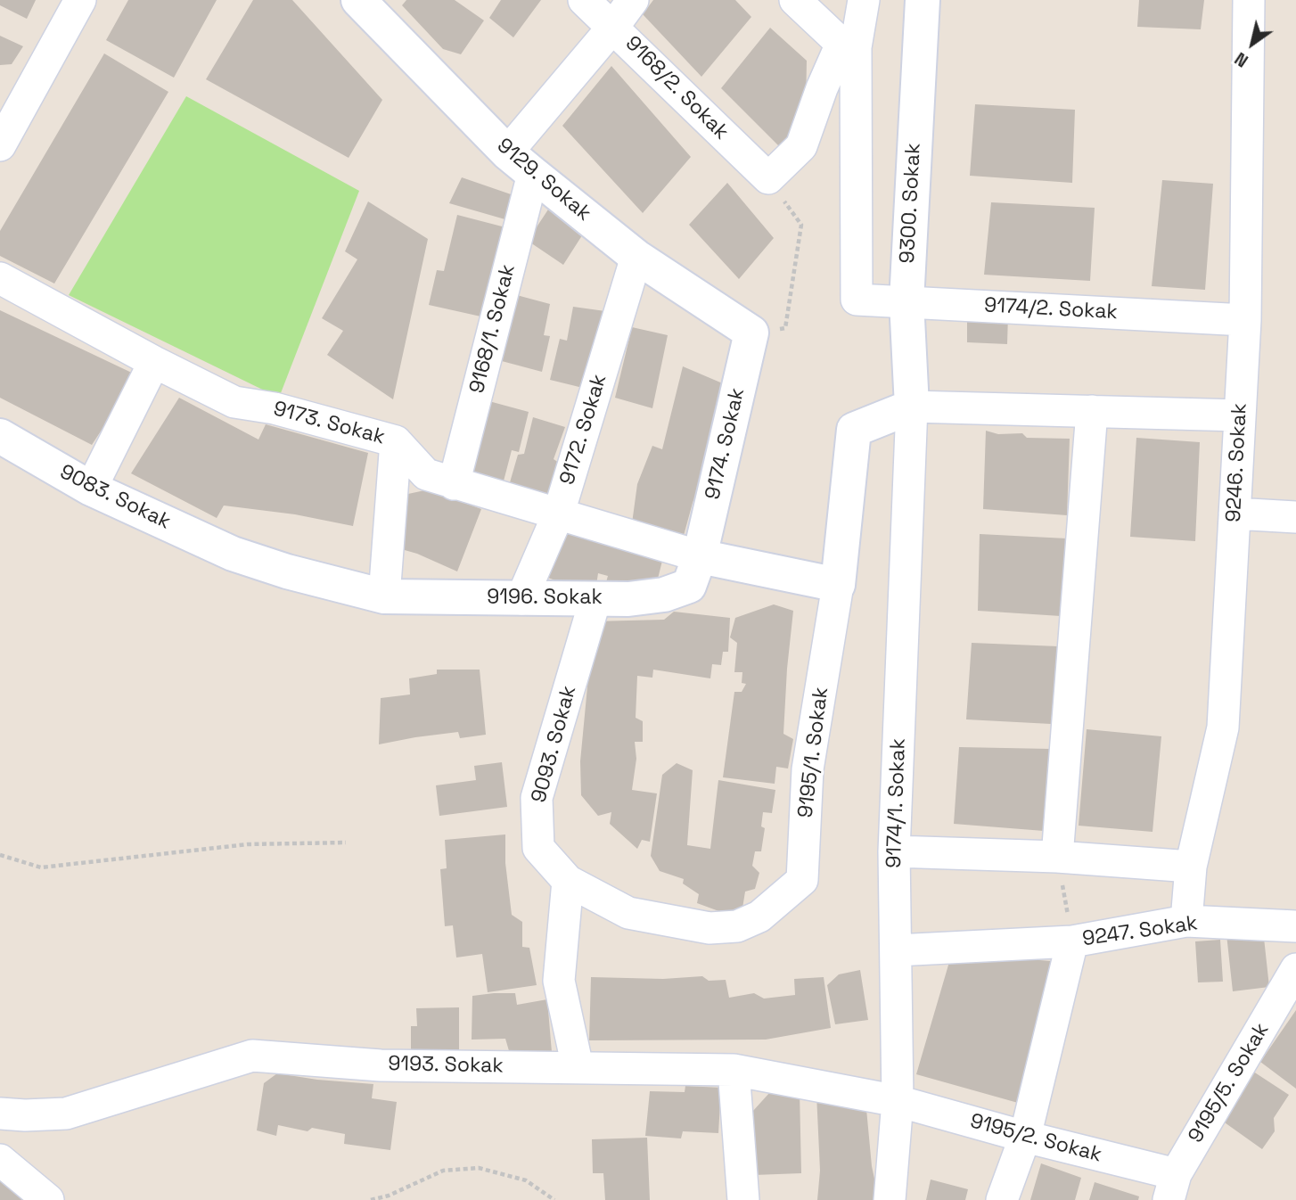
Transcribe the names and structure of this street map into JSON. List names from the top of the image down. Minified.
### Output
{"streets":{"street":["9168/2. Sokak","9129. Sokak","9300. Sokak","9174/2. Sokak","9168/1. Sokak","9173. Sokak","9172. Sokak","9174. Sokak","9246. Sokak","9083. Sokak","9196. Sokak","9093. Sokak","9195/1. Sokak","9174/1. Sokak","9247. Sokak","9193. Sokak","9195/5. Sokak","9195/2. Sokak"]},"crossings":[["9129. Sokak","9168/1. Sokak"],["9129. Sokak","9172. Sokak"],["9129. Sokak","9174. Sokak"],["9300. Sokak","9174/2. Sokak"],["9300. Sokak","9195/1. Sokak"],["9300. Sokak","9174/1. Sokak"],["9174/2. Sokak","9246. Sokak"],["9168/1. Sokak","9173. Sokak"],["9173. Sokak","9172. Sokak"],["9173. Sokak","9174. Sokak"],["9173. Sokak","9196. Sokak"],["9172. Sokak","9196. Sokak"],["9174. Sokak","9196. Sokak"],["9246. Sokak","9247. Sokak"],["9083. Sokak","9196. Sokak"],["9196. Sokak","9093. Sokak"],["9093. Sokak","9195/1. Sokak"],["9195/1. Sokak","9174/1. Sokak"],["9174/1. Sokak","9193. Sokak"],["9174/1. Sokak","9195/2. Sokak"],["9247. Sokak","9195/2. Sokak"],["9193. Sokak","9195/2. Sokak"],["9195/5. Sokak","9195/2. Sokak"]],"north":"bottom left"}
